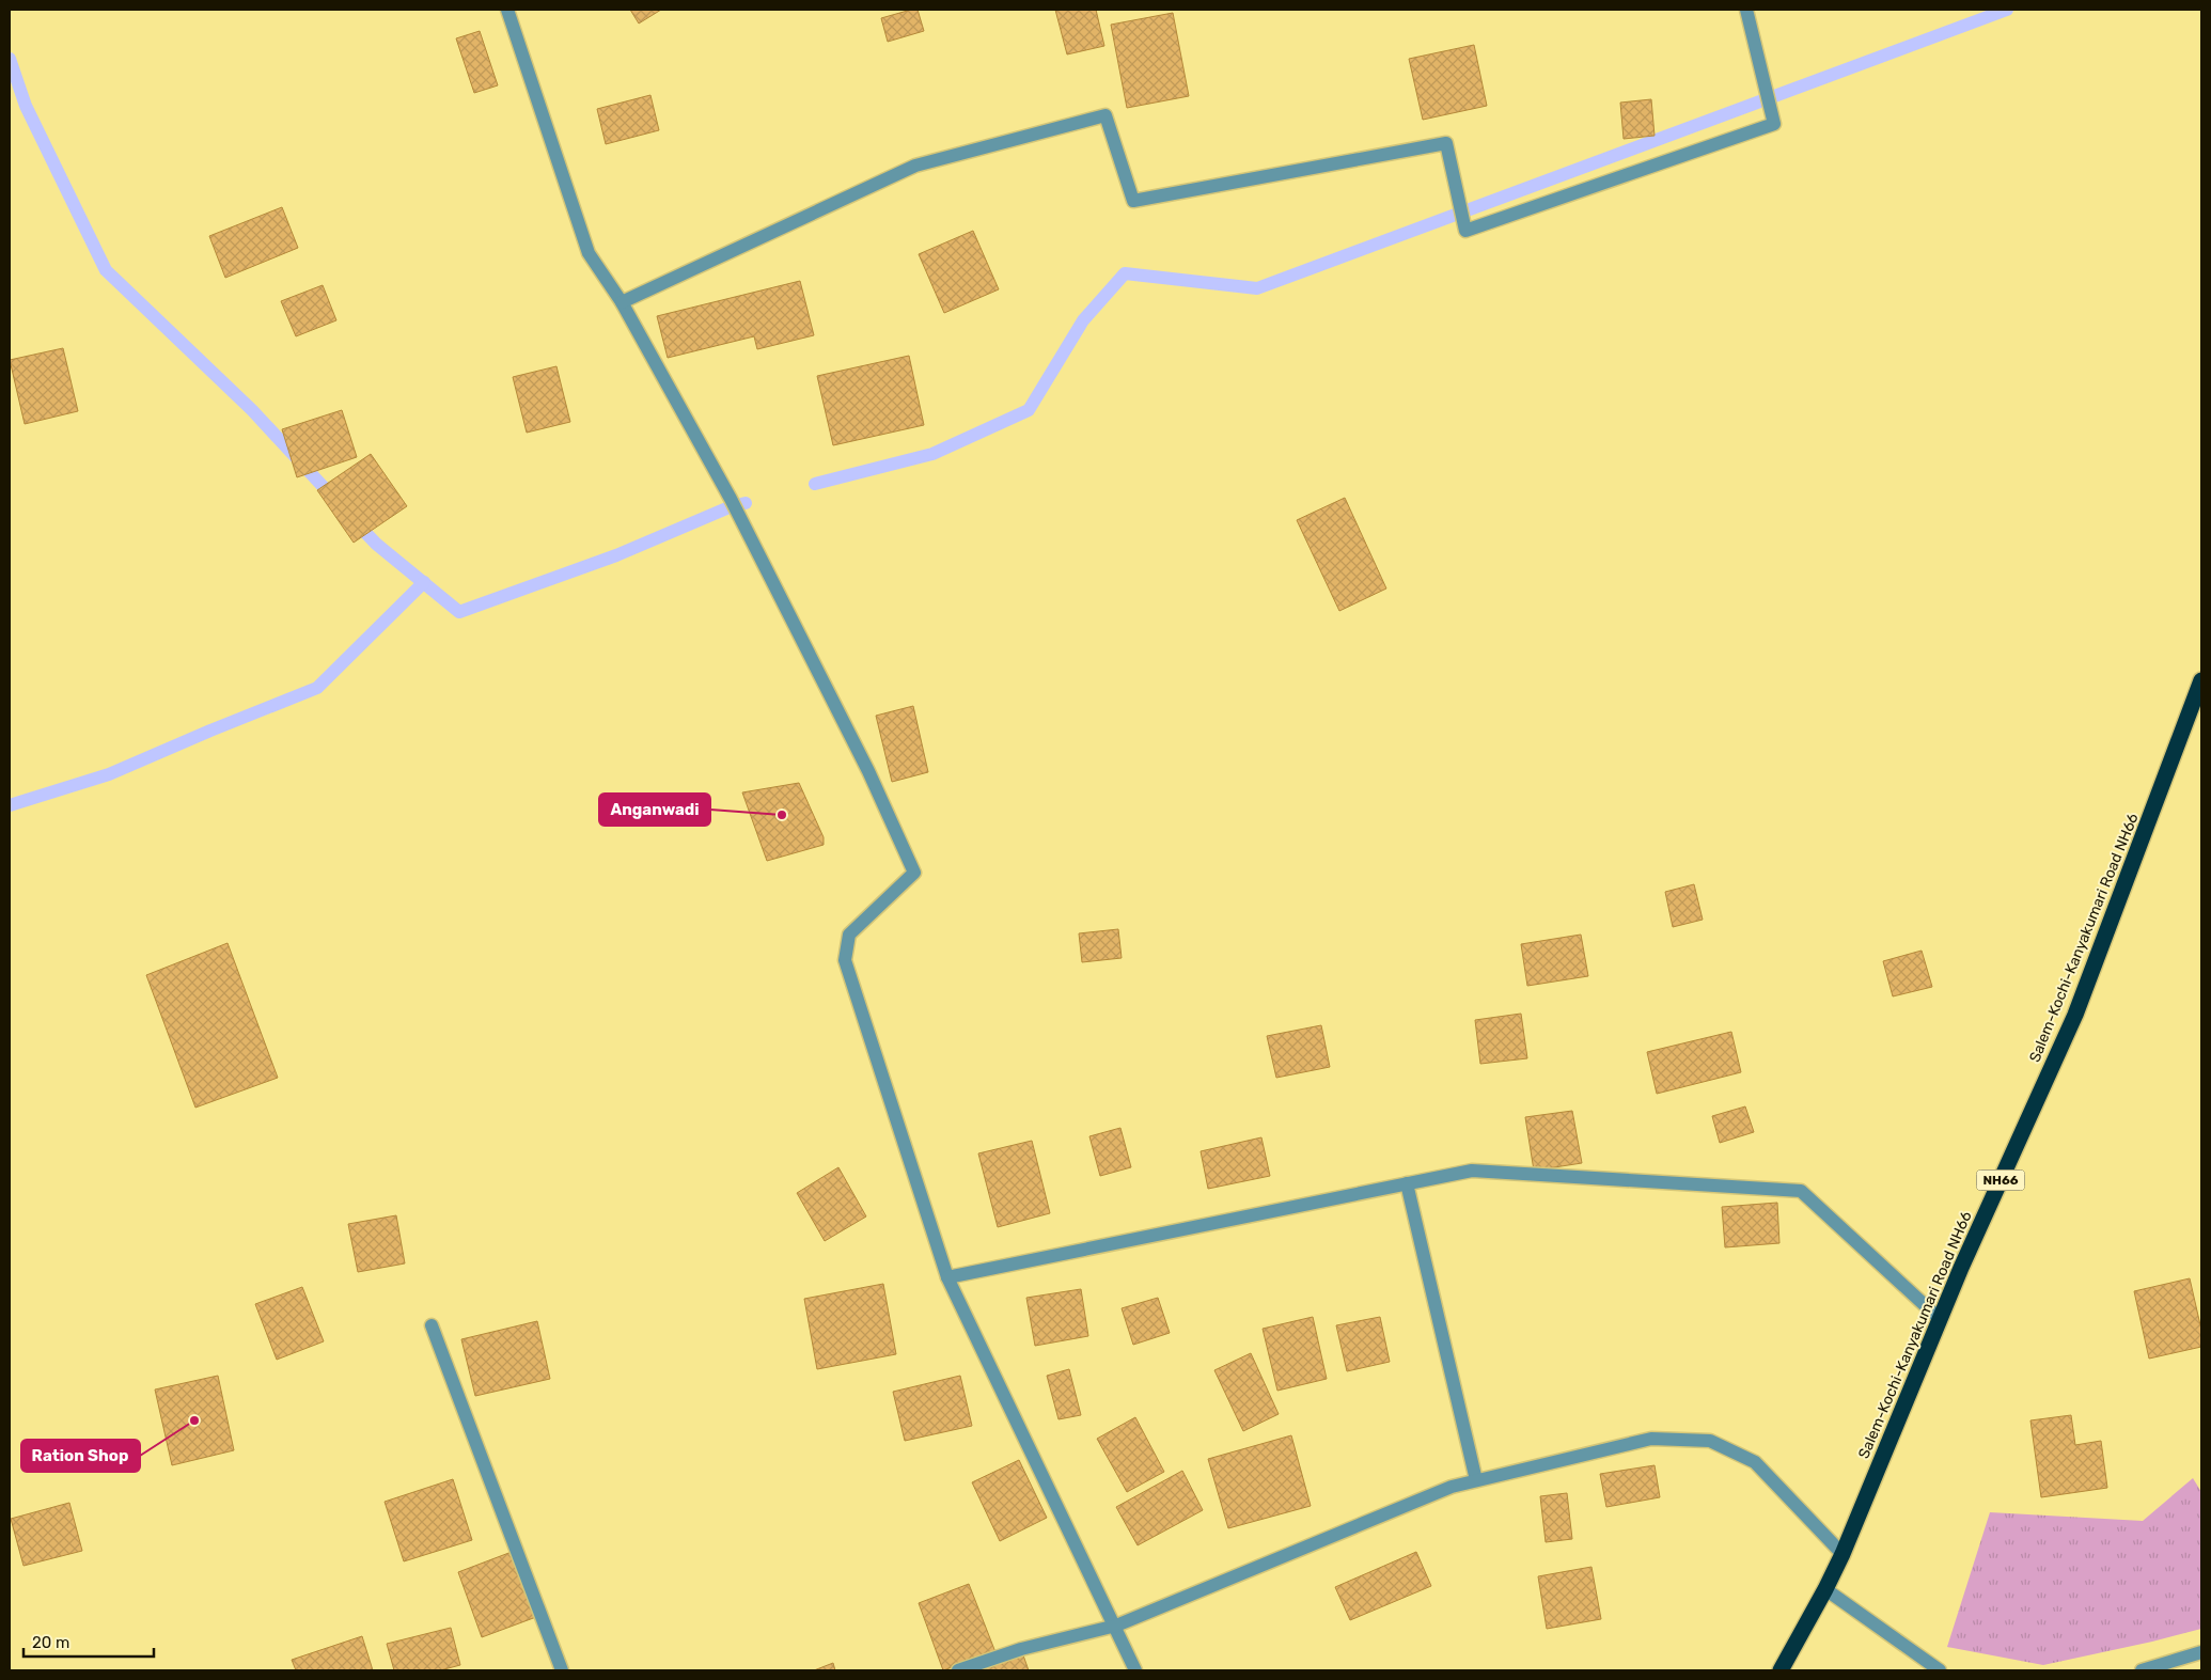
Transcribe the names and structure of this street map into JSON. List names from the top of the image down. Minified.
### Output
{"streets":{"highway":["Salem-Kochi-Kanyakumari Road NH66","NH66"]},"places":["Anganwadi","Ration Shop"],"scale_bar":"20 m"}
